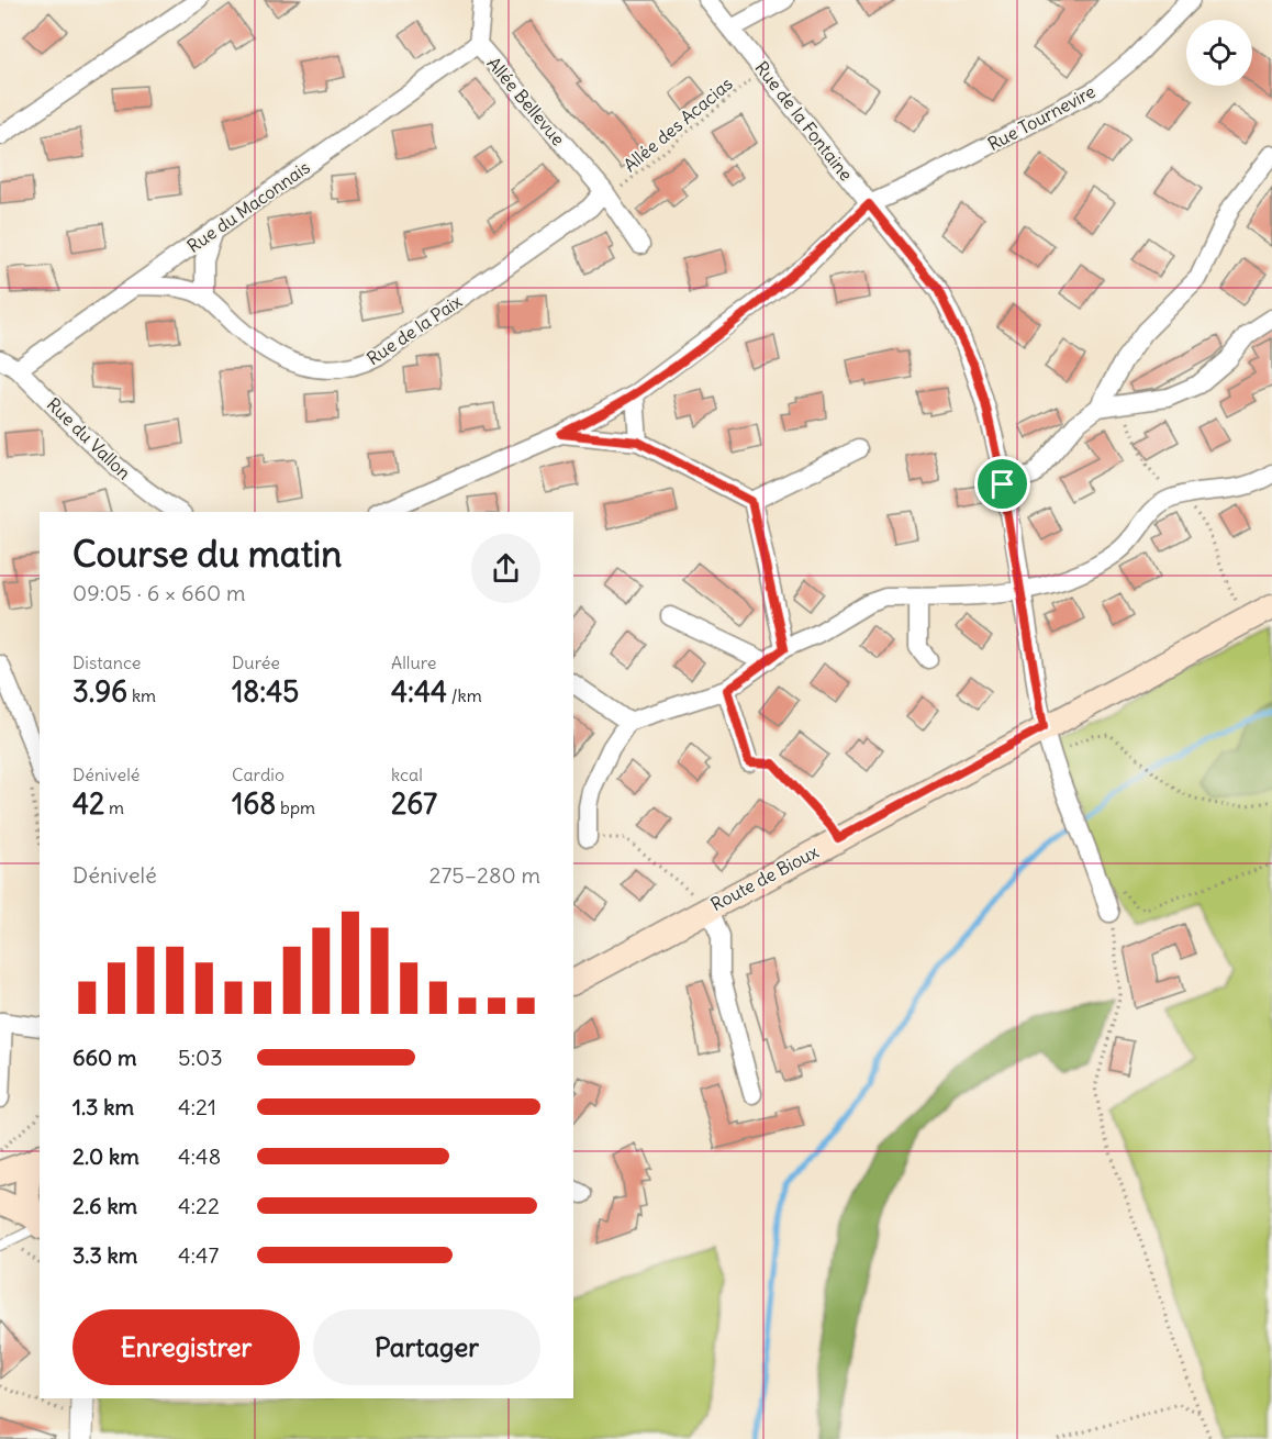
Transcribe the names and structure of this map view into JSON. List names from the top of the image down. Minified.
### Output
{"streets":{"main road":["Route de Bioux"],"street":["Allée Bellevue","Rue Tournevire","Rue de la Fontaine","Rue du Maconnais","Rue de la Paix","Rue du Vallon"],"path":["Allée des Acacias"]},"crossings":[["Allée Bellevue","Allée des Acacias"],["Allée Bellevue","Rue du Maconnais"],["Allée Bellevue","Rue de la Paix"],["Rue Tournevire","Rue de la Fontaine"],["Rue de la Fontaine","Allée des Acacias"],["Rue de la Fontaine","Route de Bioux"],["Allée des Acacias","Rue de la Paix"],["Rue du Maconnais","Rue de la Paix"],["Rue du Maconnais","Rue du Vallon"]],"page":{"heading":["Course du matin","09:05 · 6 × 660 m"],"stats":[["Distance","3.96 km"],["Durée","18:45"],["Allure","4:44 /km"],["Dénivelé","42 m"],["Cardio","168 bpm"],["kcal","267"]],"chart":["Dénivelé","275–280 m"],"list":[{"name":"660 m","note":"5:03"},{"name":"1.3 km","note":"4:21"},{"name":"2.0 km","note":"4:48"},{"name":"2.6 km","note":"4:22"},{"name":"3.3 km","note":"4:47"}],"buttons":["Enregistrer","Partager"]}}
